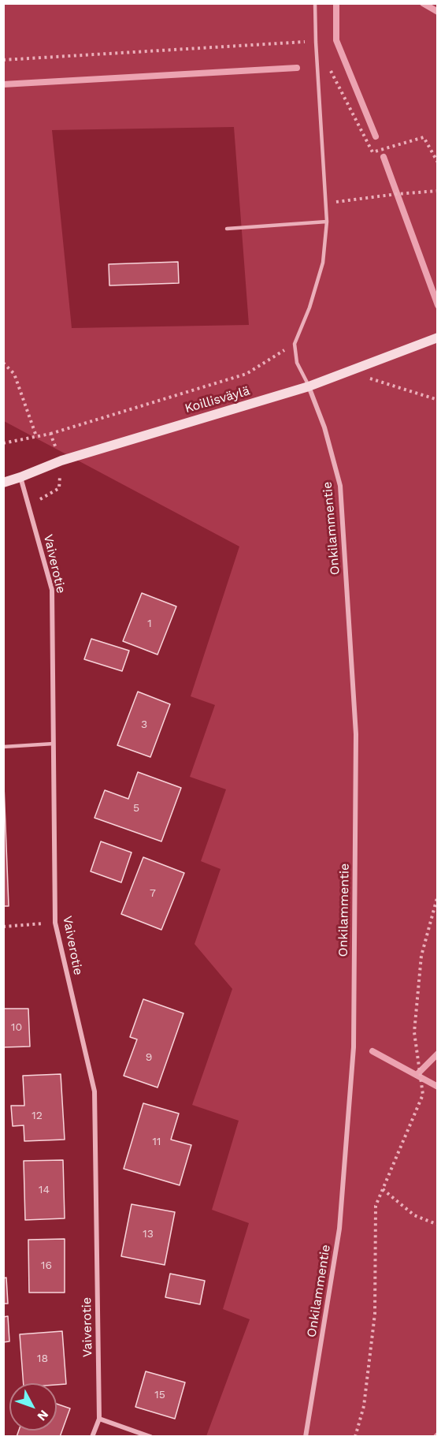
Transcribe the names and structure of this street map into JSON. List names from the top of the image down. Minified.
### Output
{"streets":{"street":["Koillisväylä","Onkilammentie","Vaiverotie"]},"crossings":[["Koillisväylä","Onkilammentie"],["Koillisväylä","Vaiverotie"]],"house_numbers":["1","3","5","7","10","9","12","11","14","13","16","18","15"],"north":"bottom right"}
